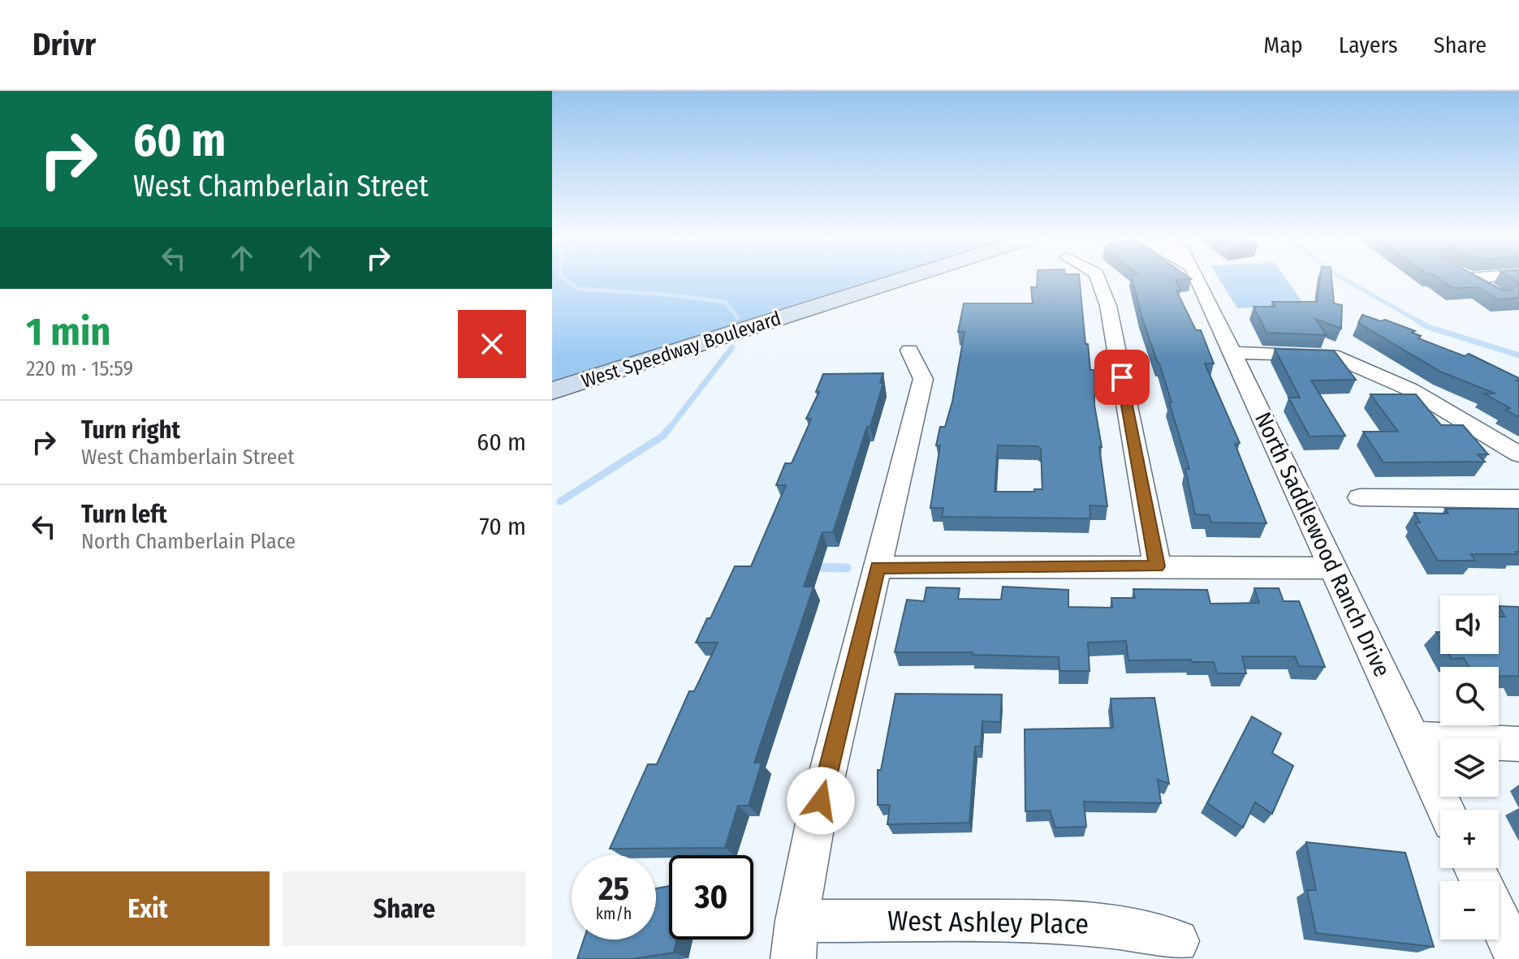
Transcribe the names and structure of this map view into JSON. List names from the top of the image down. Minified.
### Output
{"streets":{"main road":["West Speedway Boulevard"],"street":["North Saddlewood Ranch Drive","West Ashley Place"]},"page":{"header":"Drivr","nav":["Map","Layers","Share"],"turn":["60 m","West Chamberlain Street"],"heading":["1 min","220 m · 15:59"],"list":[{"name":"Turn right","note":"West Chamberlain Street","value":"60 m"},{"name":"Turn left","note":"North Chamberlain Place","value":"70 m"}],"map_buttons":["+","−"],"speed":"25 km/h","limit":"30","buttons":["Exit","Share"]}}
